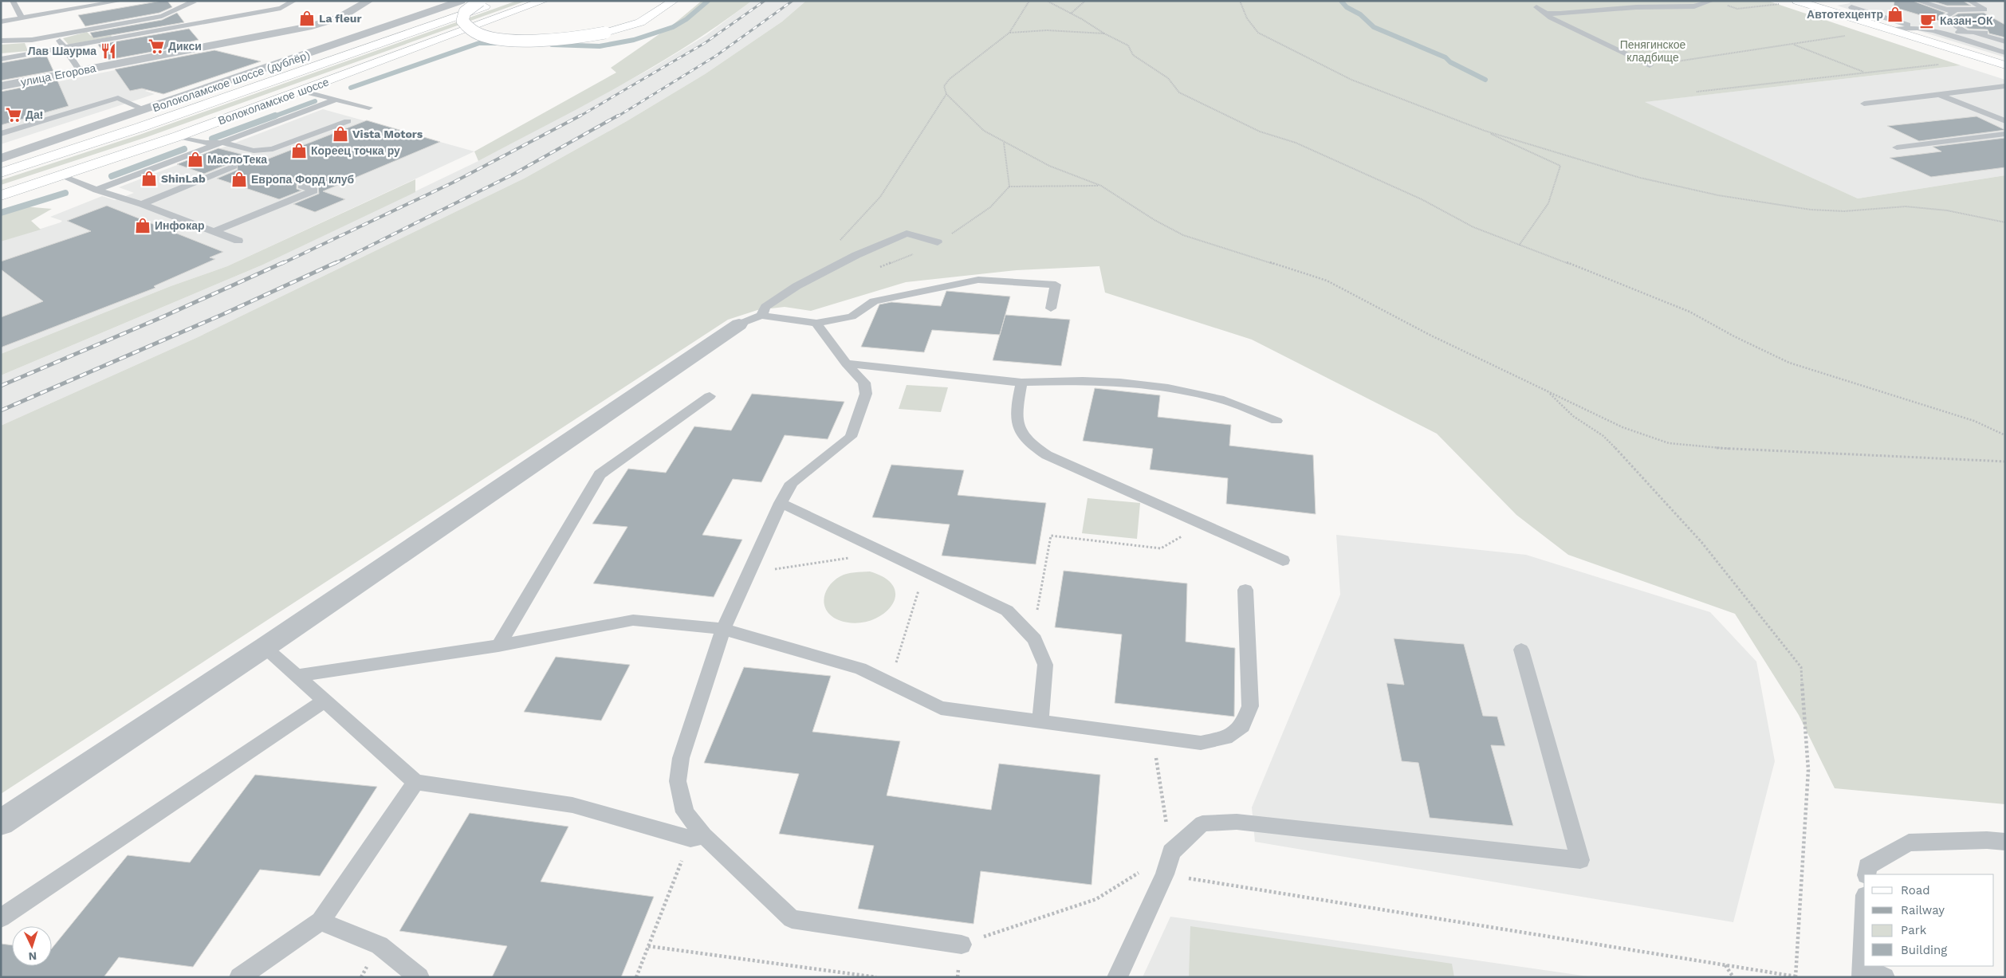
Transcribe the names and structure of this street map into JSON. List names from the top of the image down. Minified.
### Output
{"streets":{"main road":["Волоколамское шоссе"],"street":["улица Егорова","Волоколамское шоссе (дублёр)"]},"parks":["Пенягинское кладбище"],"places":{"shop":["Автотехцентр","La fleur","Vista Motors","Кореец точка ру","МаслоТека","ShinLab","Европа Форд клуб","Инфокар"],"cafe":["Казан-ОК"],"supermarket":["Дикси","Да!"],"restaurant":["Лав Шаурма"]},"legend":["Road","Railway","Park","Building"],"north":"bottom"}
